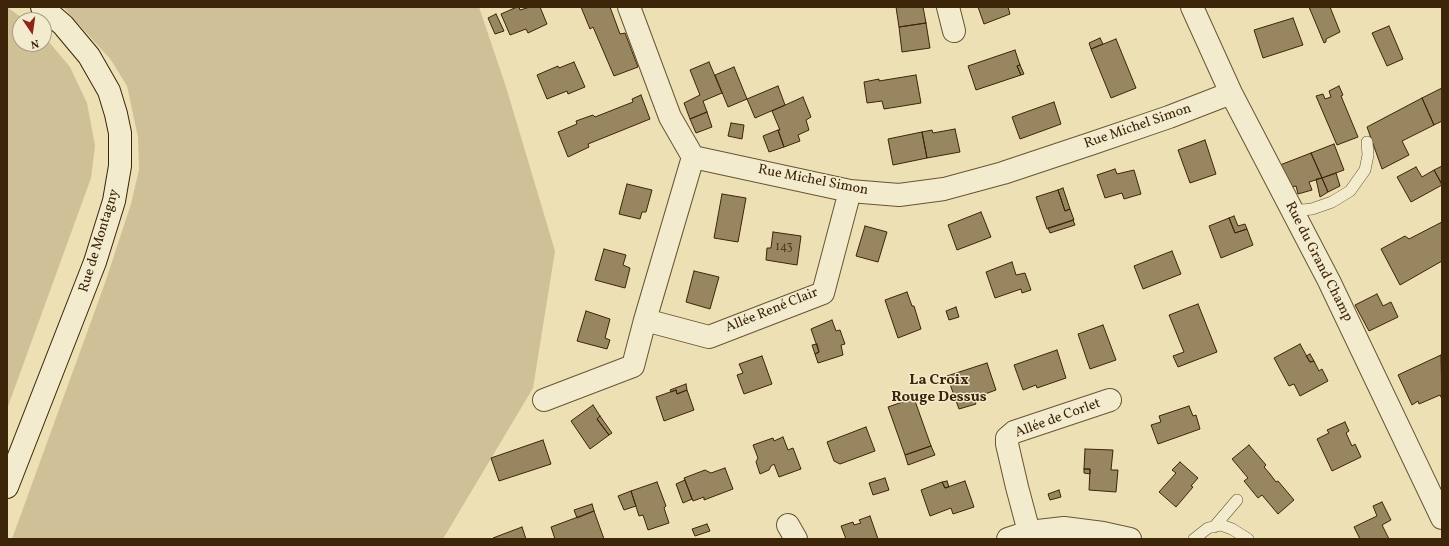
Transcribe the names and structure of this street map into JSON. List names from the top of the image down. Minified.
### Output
{"streets":{"street":["Rue Michel Simon","Rue de Montagny","Rue du Grand Champ","Allée René Clair","Allée de Corlet"]},"crossings":[["Rue Michel Simon","Rue du Grand Champ"],["Rue Michel Simon","Allée René Clair"]],"districts":["La Croix Rouge Dessus"],"house_numbers":["143"],"north":"bottom"}
